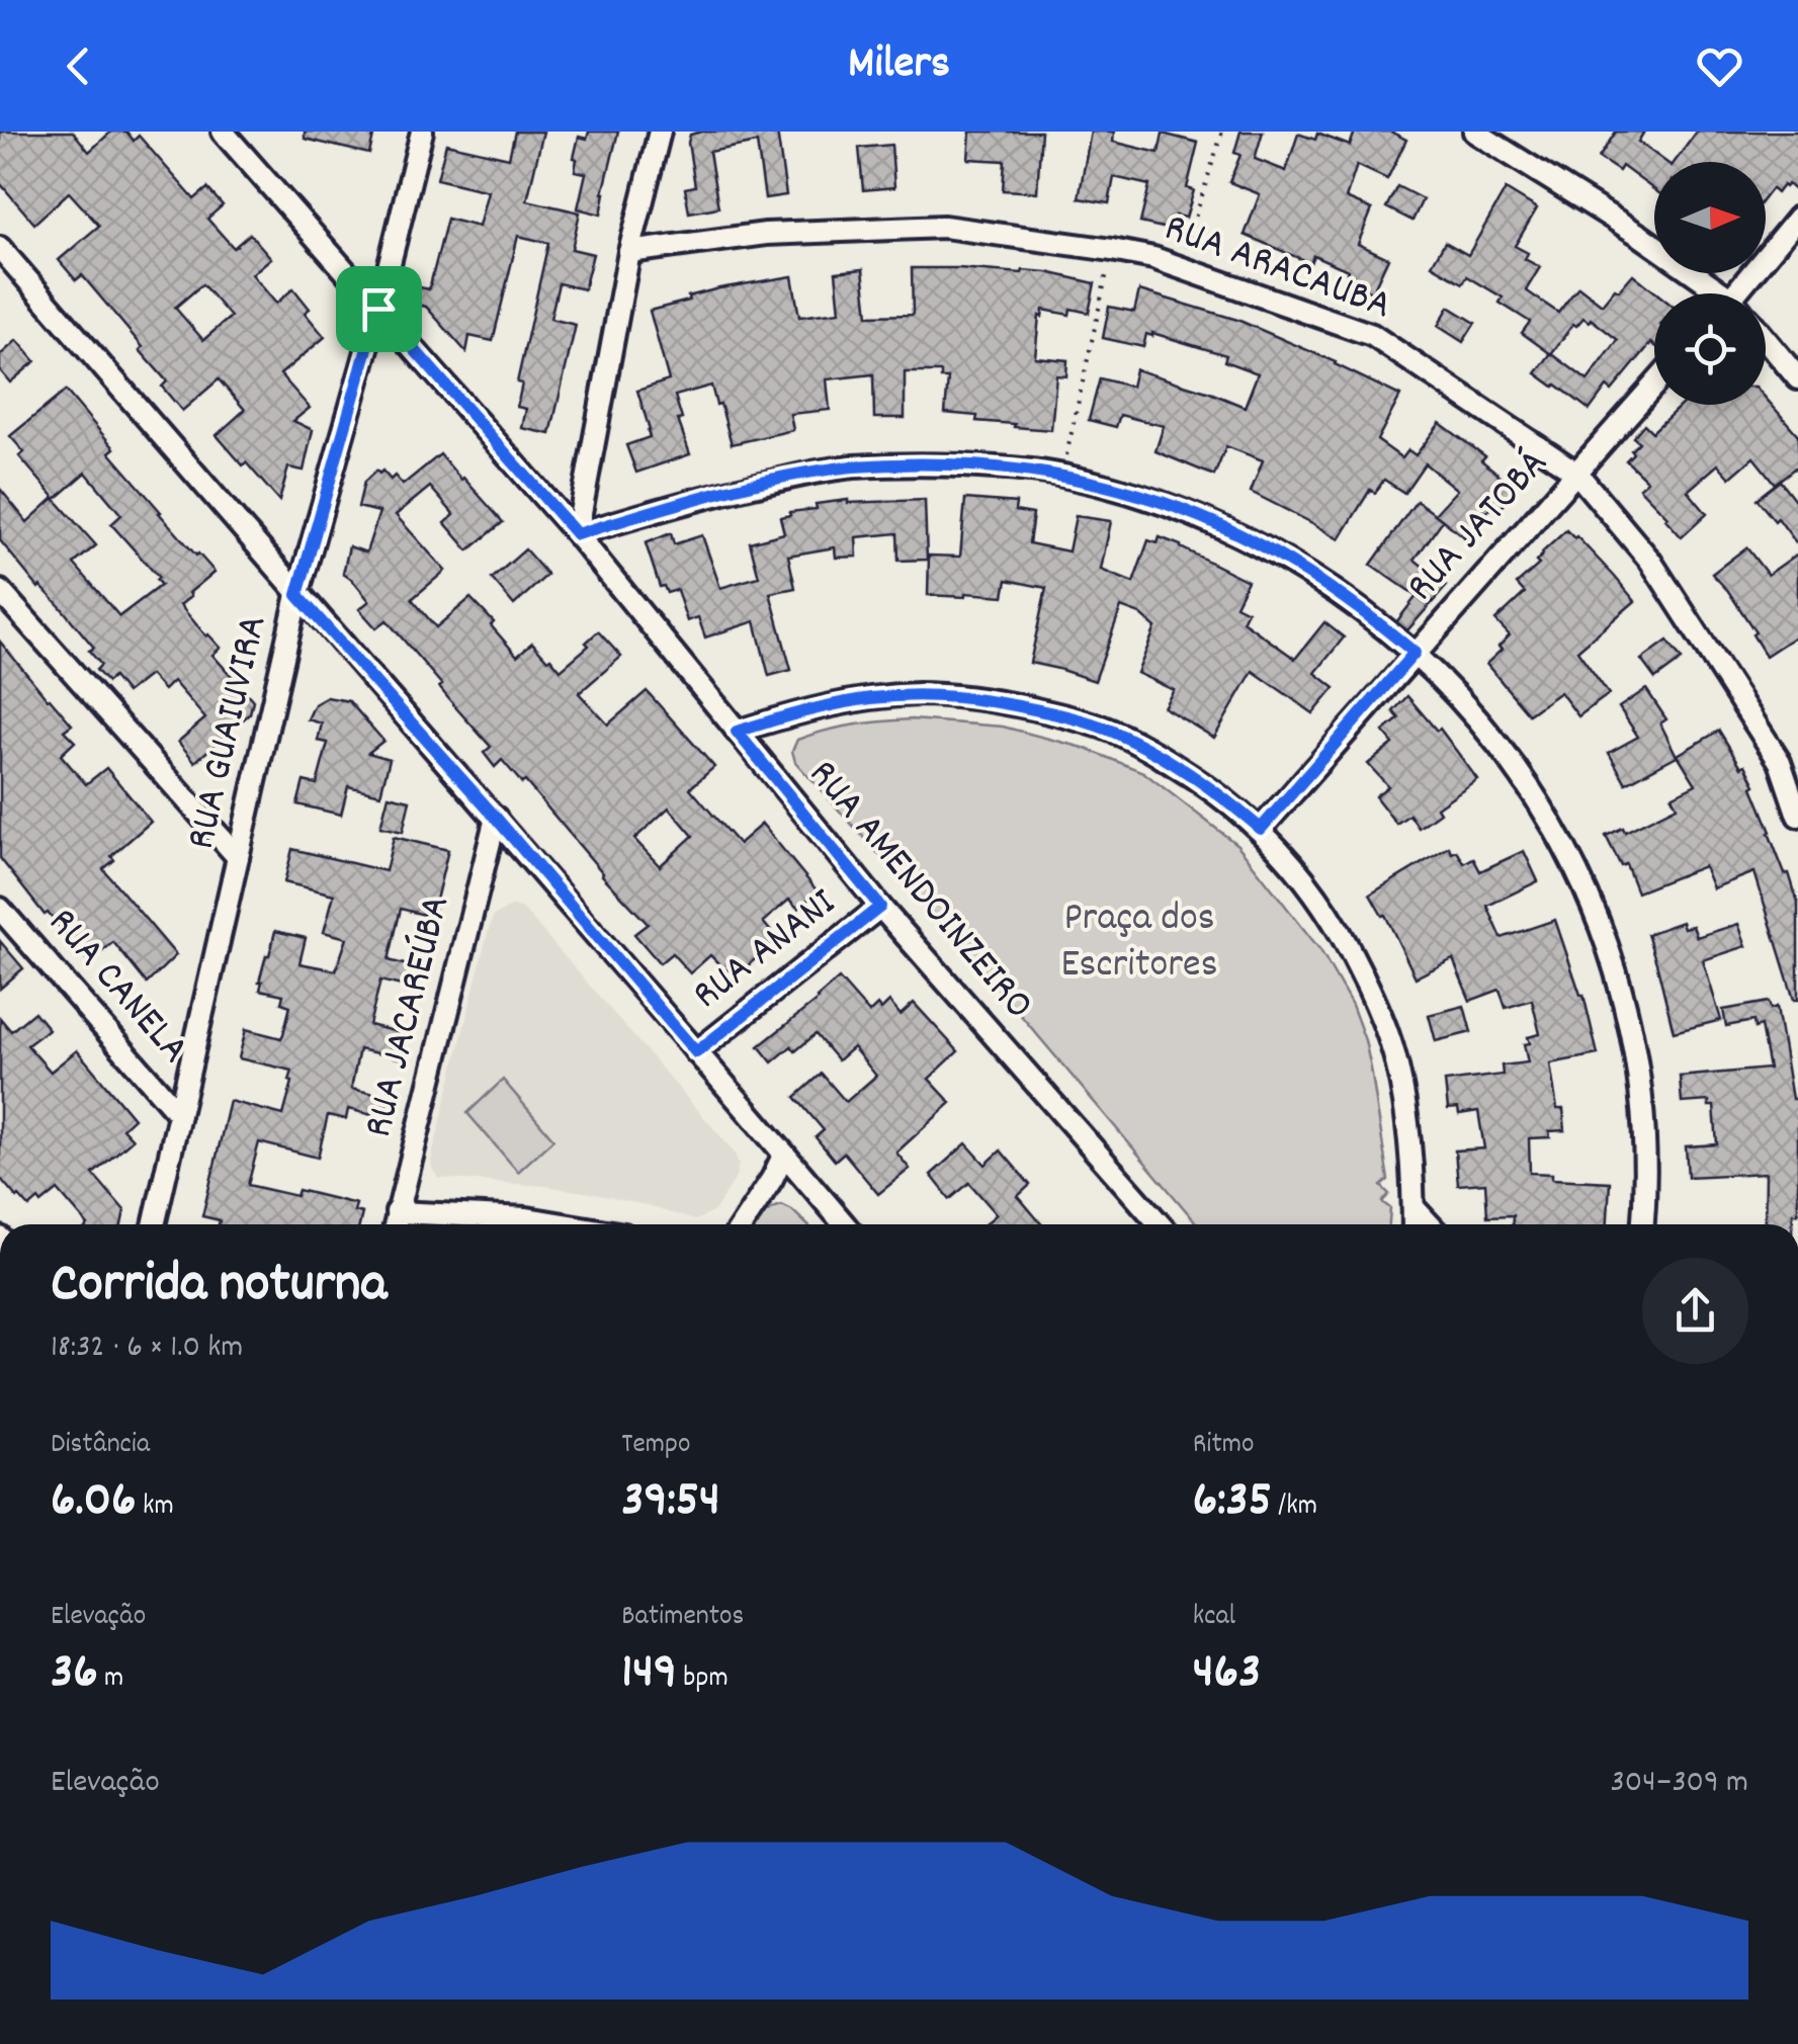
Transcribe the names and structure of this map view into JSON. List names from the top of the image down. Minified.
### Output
{"streets":{"street":["RUA ARACAUBA","RUA JATOBÁ","RUA GUAIUVIRA","RUA AMENDOINZEIRO","RUA ANANI","RUA CANELA","RUA JACAREÚBA"]},"crossings":[["RUA ARACAUBA","RUA JATOBÁ"],["RUA GUAIUVIRA","RUA AMENDOINZEIRO"],["RUA GUAIUVIRA","RUA CANELA"],["RUA AMENDOINZEIRO","RUA ANANI"]],"parks":["Praça dos Escritores"],"north":"right","page":{"header":"Milers","heading":["Corrida noturna","18:32 · 6 × 1.0 km"],"stats":[["Distância","6.06 km"],["Tempo","39:54"],["Ritmo","6:35 /km"],["Elevação","36 m"],["Batimentos","149 bpm"],["kcal","463"]],"chart":["Elevação","304–309 m"]}}
